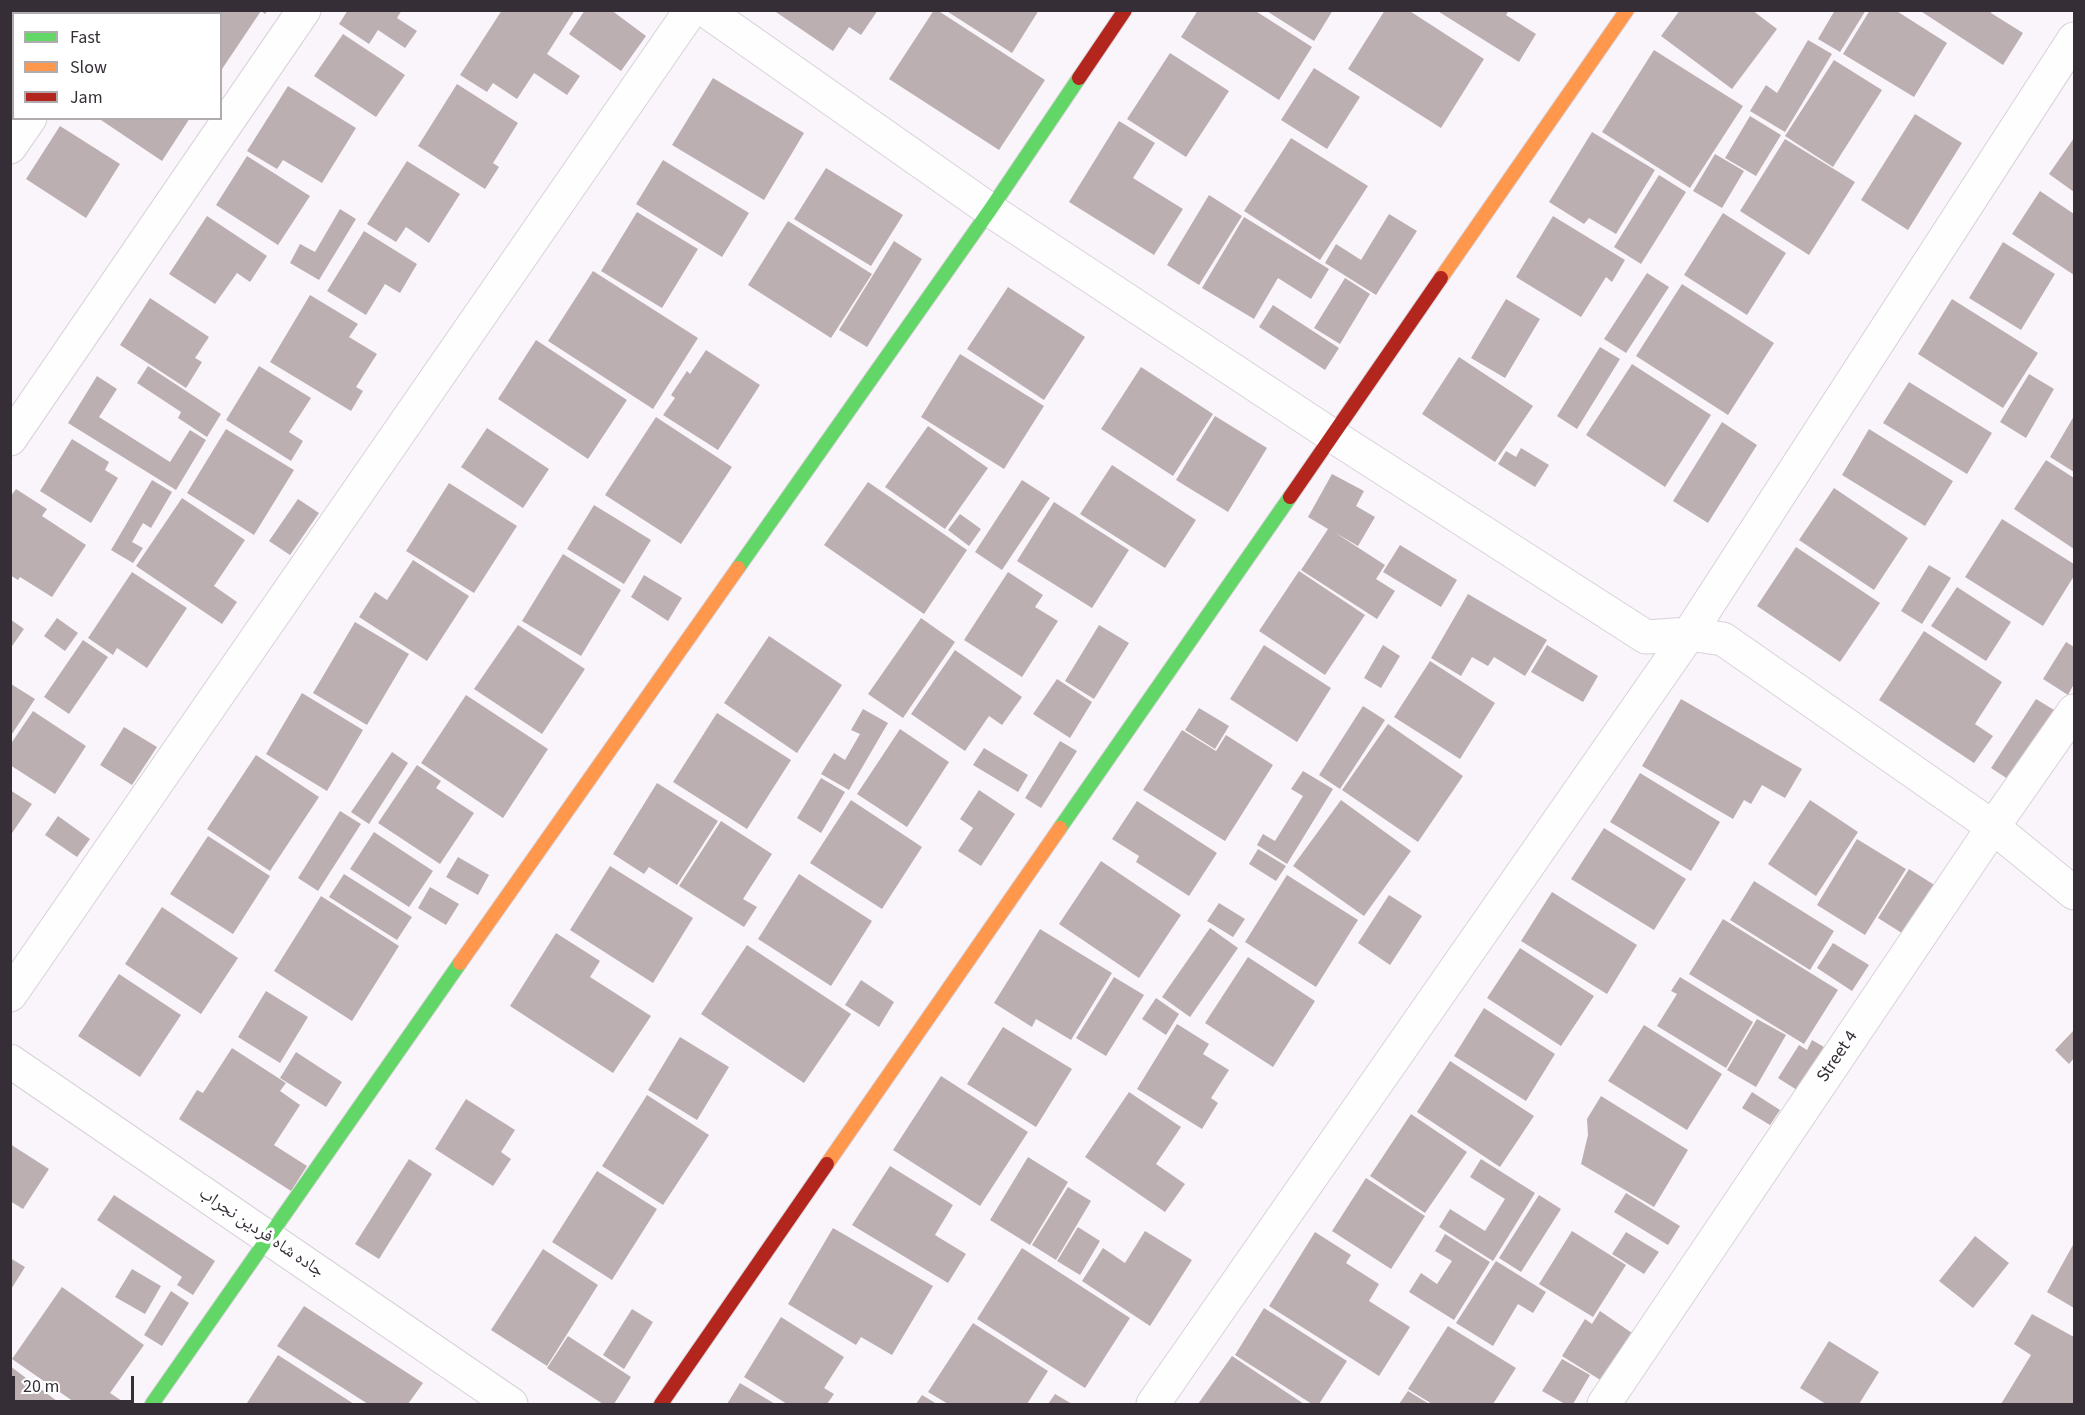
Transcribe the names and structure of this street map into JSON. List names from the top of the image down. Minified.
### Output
{"streets":{"street":["Street 4","جاده شاه فردین نجراب"]},"legend":["Fast","Slow","Jam"],"scale_bar":"20 m"}
